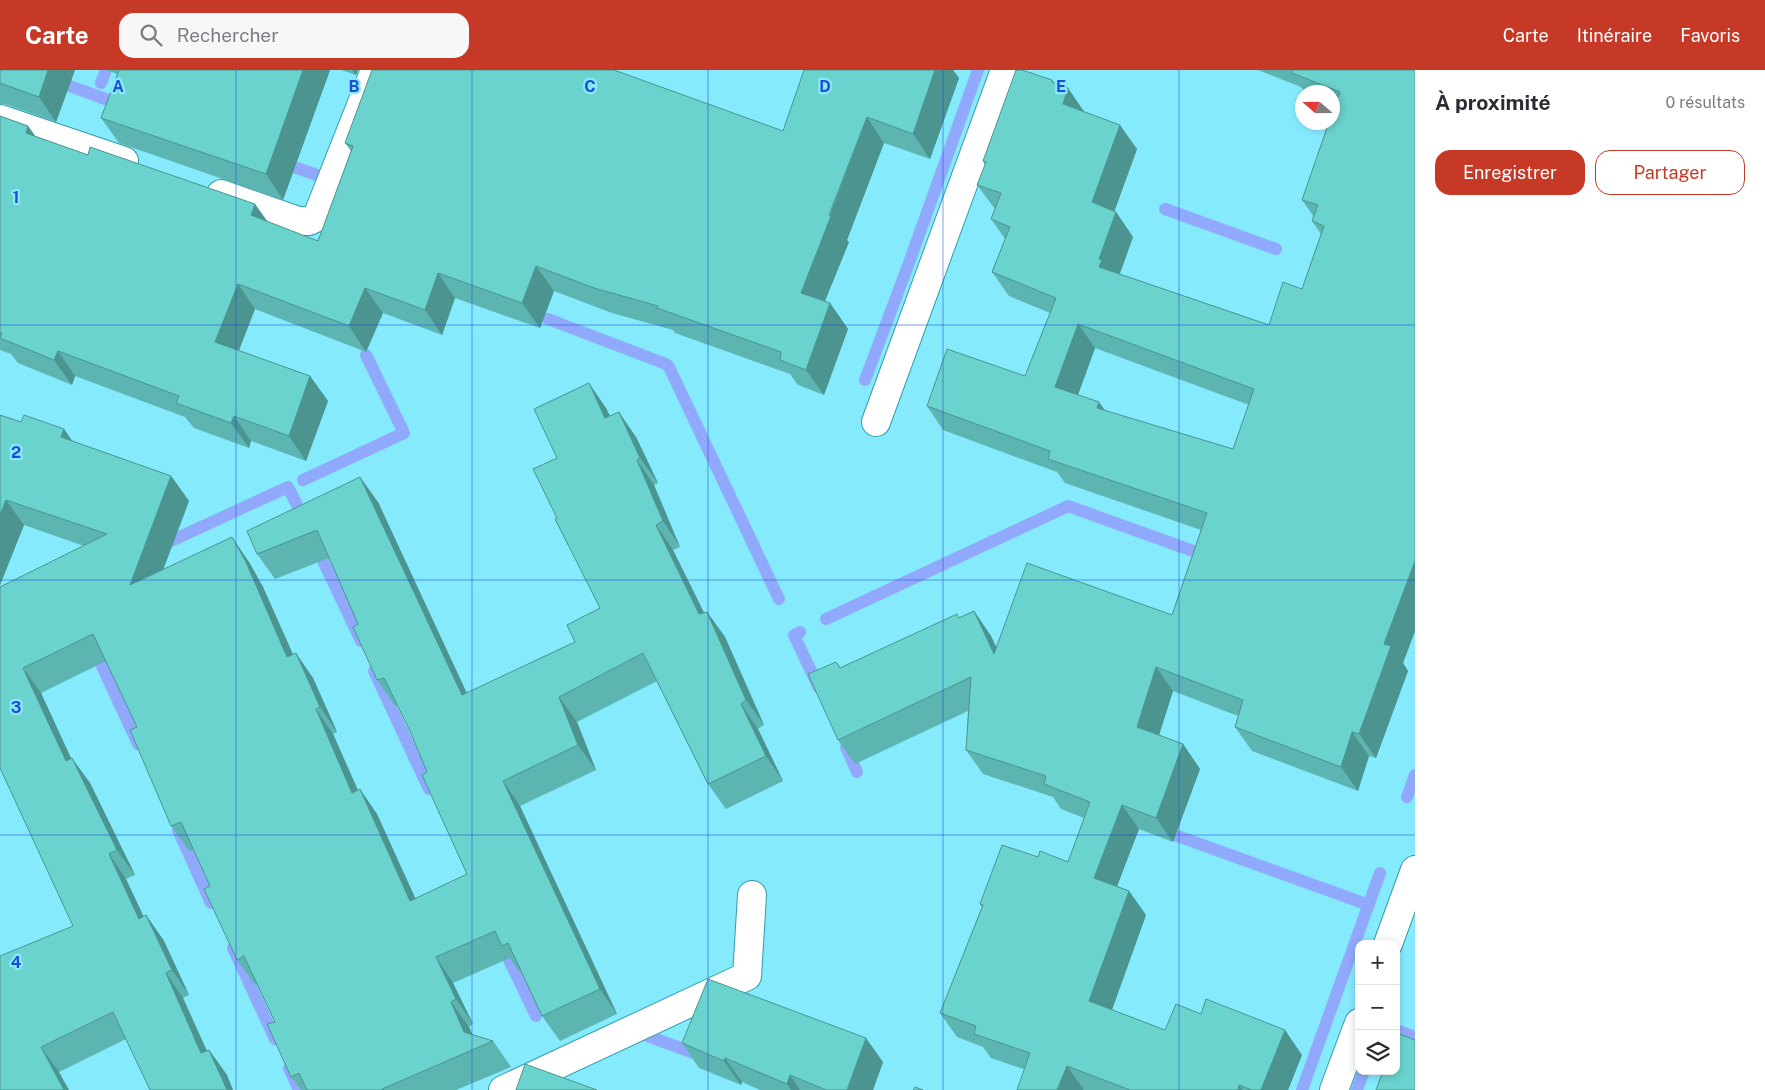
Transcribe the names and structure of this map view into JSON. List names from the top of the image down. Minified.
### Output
{"north":"left","page":{"header":"Carte","search":"Rechercher","nav":["Carte","Itinéraire","Favoris"],"heading":["À proximité","0 résultats"],"buttons":["Enregistrer","Partager"],"map_buttons":["+","−"]},"grid":{"columns":["A","B","C","D","E"],"rows":["1","2","3","4"]}}
